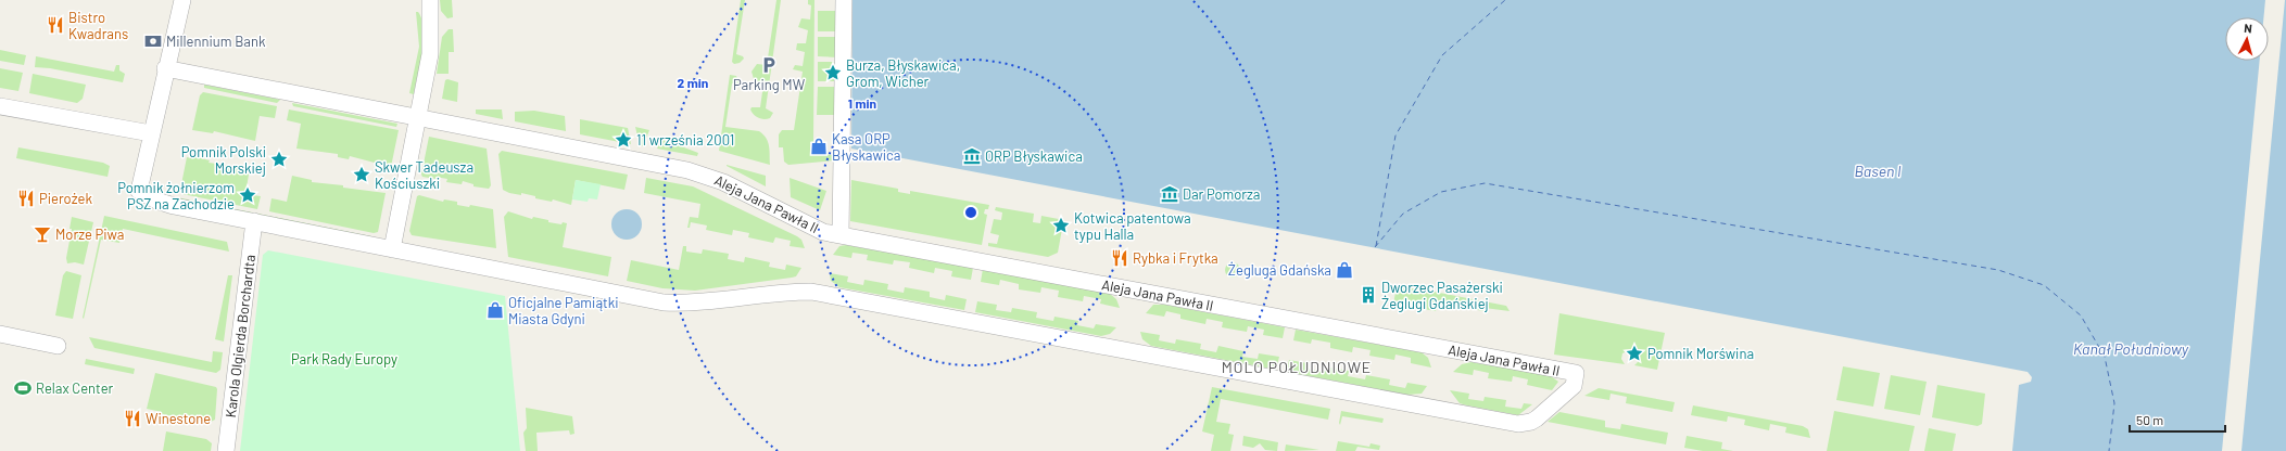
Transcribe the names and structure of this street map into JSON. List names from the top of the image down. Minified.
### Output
{"streets":{"street":["Aleja Jana Pawła II","Karola Olgierda Borchardta"]},"districts":["MOLO POŁUDNIOWE"],"water":["Basen I","Kanał Południowy"],"parks":["Park Rady Europy"],"places":{"restaurant":["Bistro Kwadrans","Pierożek","Rybka i Frytka","Winestone"],"bank":["Millennium Bank"],"parking":["Parking MW"],"place":["Burza, Błyskawica, Grom, Wicher","11 września 2001","Pomnik Polski Morskiej","Skwer Tadeusza Kościuszki","Pomnik żołnierzom PSZ na Zachodzie","Kotwica patentowa typu Halla","Pomnik Morświna"],"shop":["Kasa ORP Błyskawica","Żegluga Gdańska","Oficjalne Pamiątki Miasta Gdyni"],"museum":["ORP Błyskawica","Dar Pomorza"],"bar":["Morze Piwa"],"building":["Dworzec Pasażerski Żeglugi Gdańskiej"],"sports":["Relax Center"]},"scale_bar":"50 m","north":"top","rings":["2 min","1 min"]}
